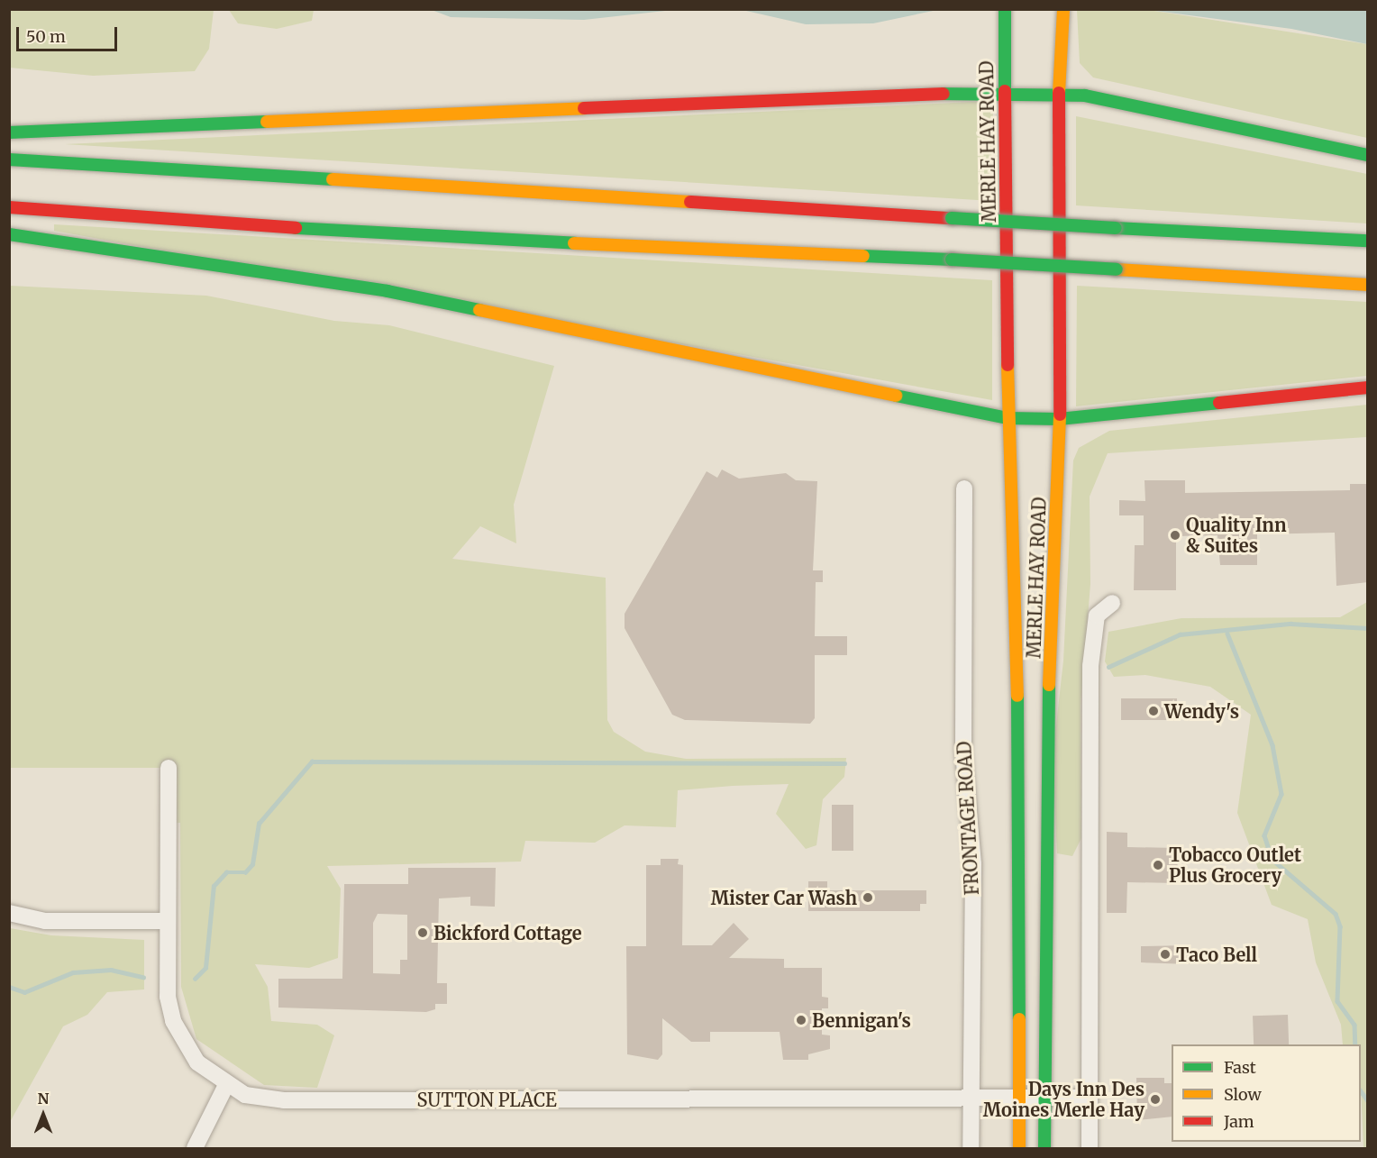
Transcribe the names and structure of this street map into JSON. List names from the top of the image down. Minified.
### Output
{"streets":{"main road":["MERLE HAY ROAD"],"street":["FRONTAGE ROAD","SUTTON PLACE"]},"crossings":[["MERLE HAY ROAD","SUTTON PLACE"],["FRONTAGE ROAD","SUTTON PLACE"]],"places":["Quality Inn & Suites","Wendy's","Tobacco Outlet Plus Grocery","Mister Car Wash","Bickford Cottage","Taco Bell","Bennigan's","Days Inn Des Moines Merle Hay"],"legend":["Fast","Slow","Jam"],"scale_bar":"50 m","north":"top"}
